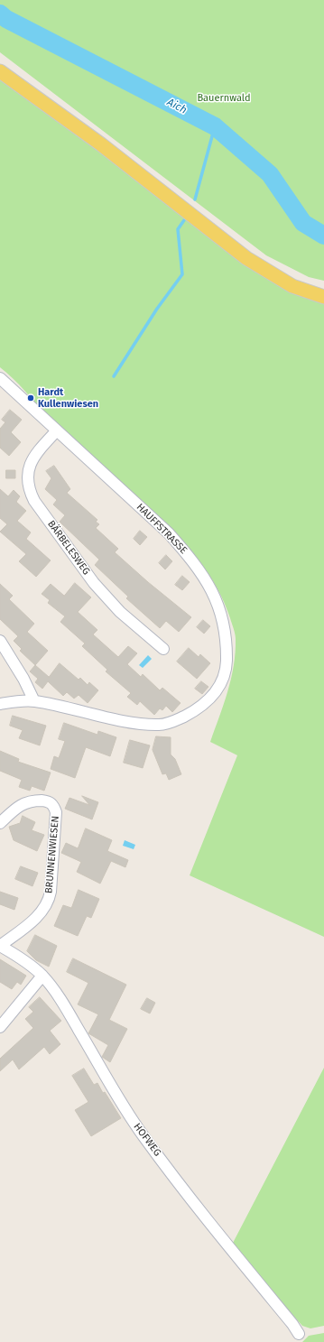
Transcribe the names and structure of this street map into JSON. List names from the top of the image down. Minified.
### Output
{"streets":{"street":["HAUFFSTRASSE","BÄRBELESWEG","BRUNNENWIESEN","HOFWEG"]},"crossings":[["HAUFFSTRASSE","BÄRBELESWEG"],["BRUNNENWIESEN","HOFWEG"]],"water":["Aich"],"parks":["Bauernwald"],"places":["Hardt Kullenwiesen"]}
